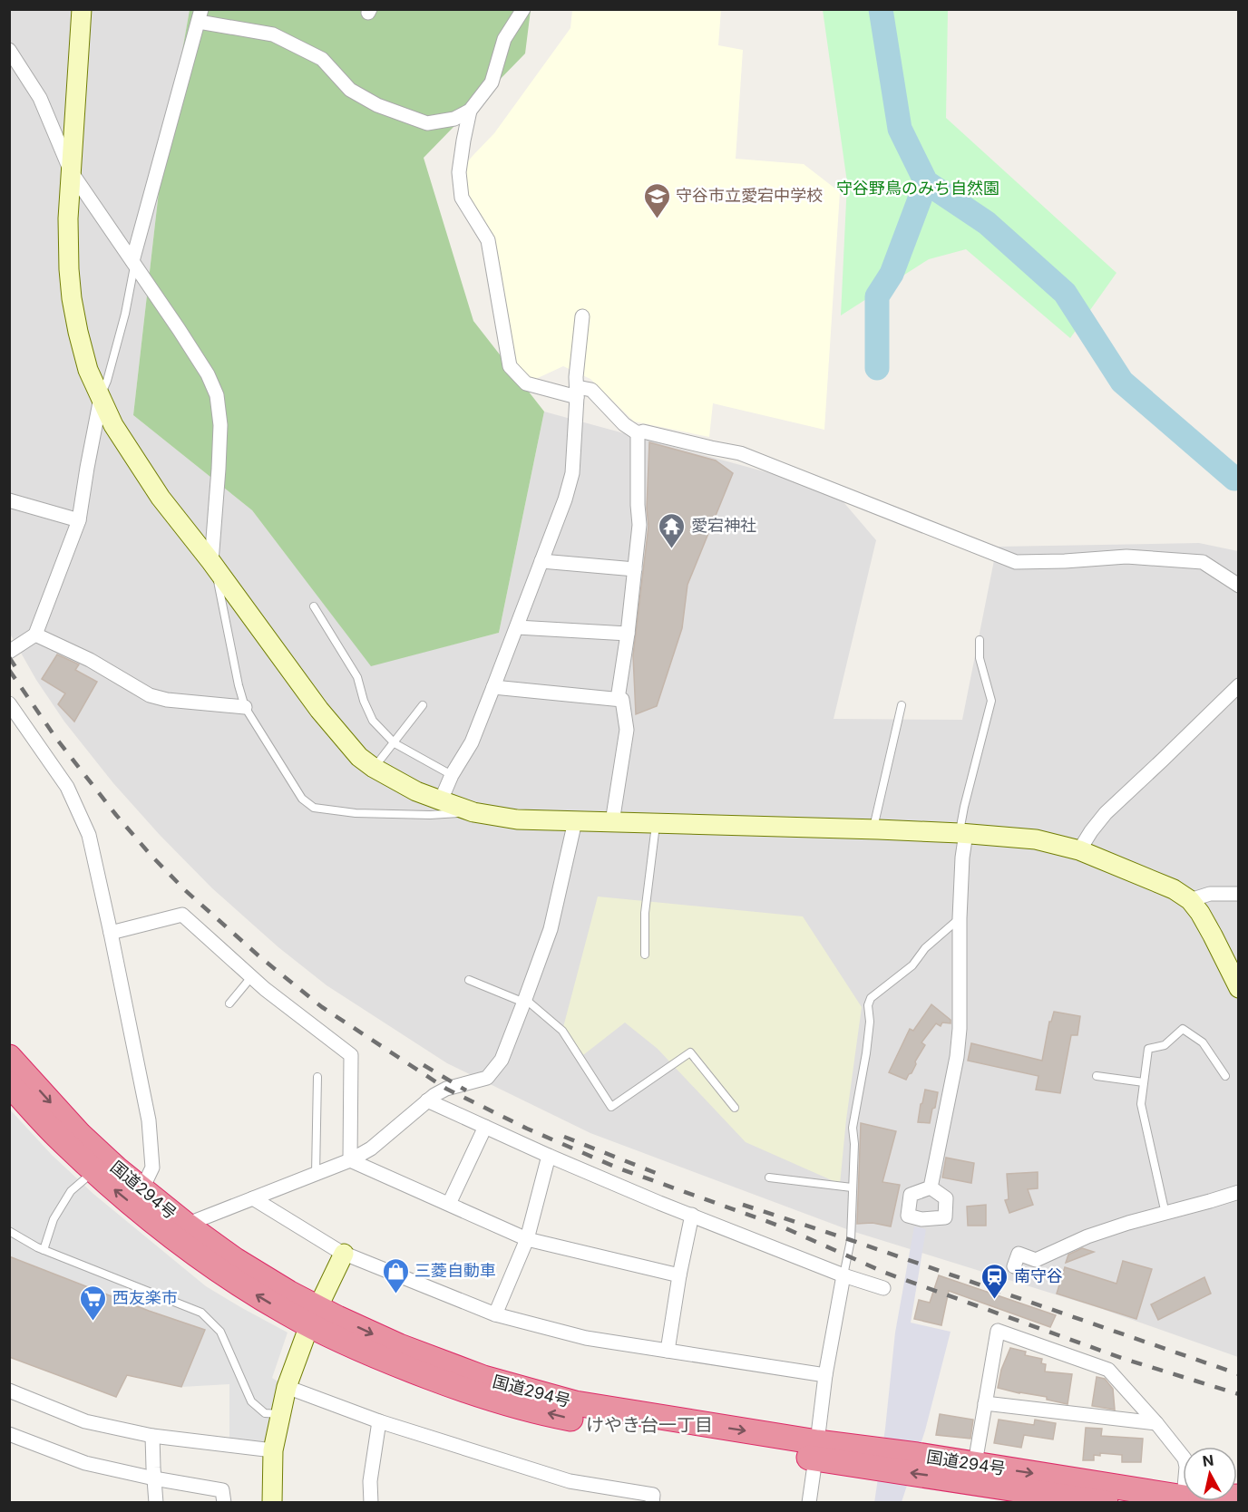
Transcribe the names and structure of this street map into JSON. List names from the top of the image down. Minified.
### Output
{"streets":{"highway":["国道294号"]},"districts":["けやき台一丁目"],"parks":["守谷野鳥のみち自然園"],"places":{"school or university":["守谷市立愛宕中学校"],"temple":["愛宕神社"],"shop":["三菱自動車"],"station":["南守谷"],"supermarket":["西友楽市"]},"north":"top"}
